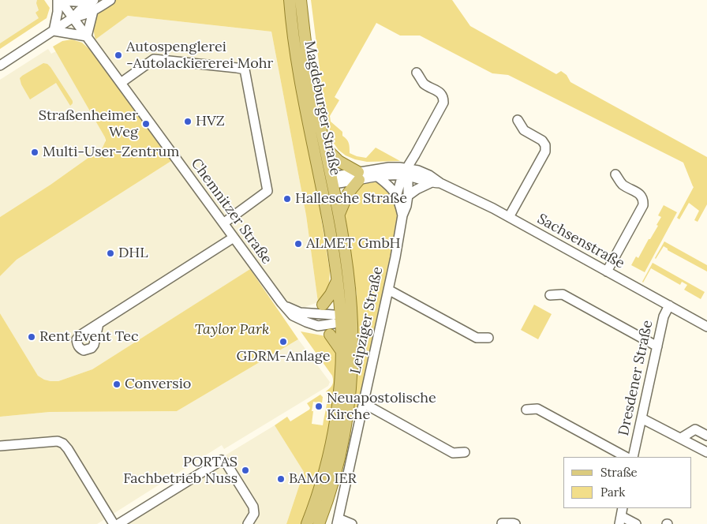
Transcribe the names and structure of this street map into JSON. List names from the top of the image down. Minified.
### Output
{"streets":{"main road":["Magdeburger Straße"],"street":["Chemnitzer Straße","Sachsenstraße","Leipziger Straße","Dresdener Straße"]},"crossings":[["Magdeburger Straße","Chemnitzer Straße"],["Magdeburger Straße","Sachsenstraße"],["Sachsenstraße","Leipziger Straße"],["Sachsenstraße","Dresdener Straße"]],"parks":["Taylor Park"],"places":["Autospenglerei -Autolackiererei Mohr","HVZ","Straßenheimer Weg","Multi-User-Zentrum","Hallesche Straße","ALMET GmbH","DHL","Rent Event Tec","GDRM-Anlage","Conversio","Neuapostolische Kirche","PORTAS Fachbetrieb Nuss","BAMO IER"],"legend":["Straße","Park"]}
